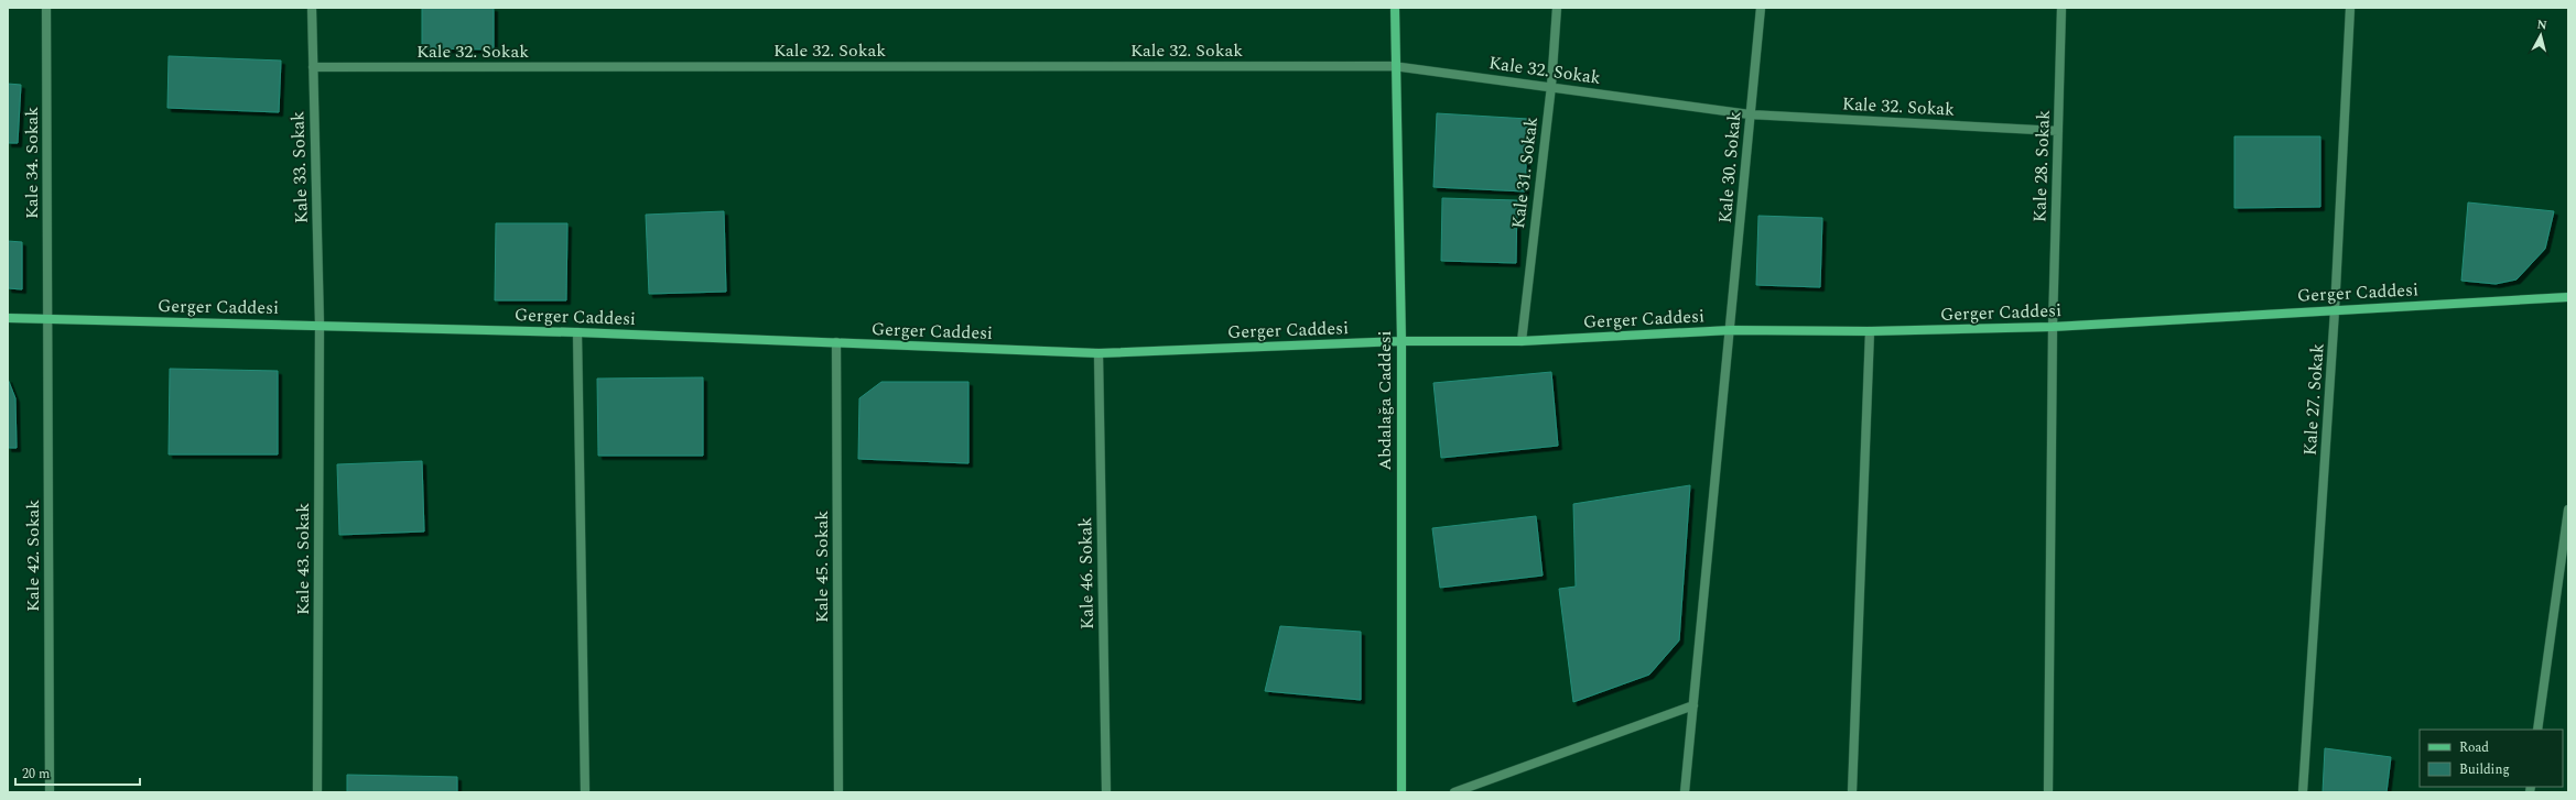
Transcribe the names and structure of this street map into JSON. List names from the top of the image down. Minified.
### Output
{"streets":{"street":["Kale 32. Sokak","Kale 34. Sokak","Kale 28. Sokak","Kale 33. Sokak","Kale 30. Sokak","Kale 31. Sokak","Gerger Caddesi","Kale 27. Sokak","Abdalağa Caddesi","Kale 42. Sokak","Kale 43. Sokak","Kale 45. Sokak","Kale 46. Sokak"]},"crossings":[["Kale 32. Sokak","Kale 28. Sokak"],["Kale 32. Sokak","Kale 33. Sokak"],["Kale 32. Sokak","Kale 30. Sokak"],["Kale 32. Sokak","Kale 31. Sokak"],["Kale 32. Sokak","Abdalağa Caddesi"],["Kale 34. Sokak","Gerger Caddesi"],["Kale 34. Sokak","Kale 42. Sokak"],["Kale 28. Sokak","Gerger Caddesi"],["Kale 33. Sokak","Gerger Caddesi"],["Kale 33. Sokak","Kale 43. Sokak"],["Kale 30. Sokak","Gerger Caddesi"],["Kale 31. Sokak","Gerger Caddesi"],["Gerger Caddesi","Kale 27. Sokak"],["Gerger Caddesi","Abdalağa Caddesi"],["Gerger Caddesi","Kale 42. Sokak"],["Gerger Caddesi","Kale 43. Sokak"],["Gerger Caddesi","Kale 45. Sokak"],["Gerger Caddesi","Kale 46. Sokak"]],"legend":["Road","Building"],"scale_bar":"20 m","north":"top"}
